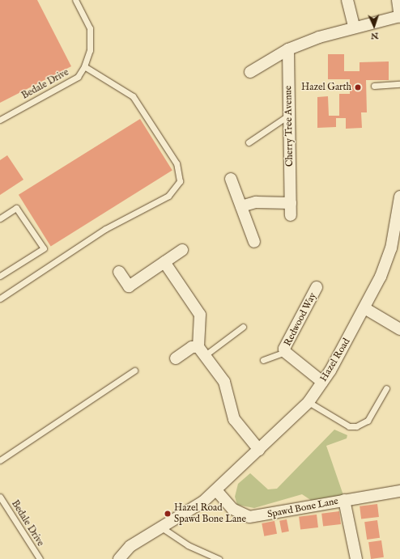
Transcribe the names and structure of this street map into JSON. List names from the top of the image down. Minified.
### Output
{"streets":{"street":["Cherry Tree Avenue","Redwood Way","Hazel Road","Spawd Bone Lane"],"lane":["Bedale Drive"]},"crossings":[["Redwood Way","Hazel Road"],["Hazel Road","Spawd Bone Lane"]],"places":["Hazel Garth","Hazel Road Spawd Bone Lane"],"north":"bottom"}
